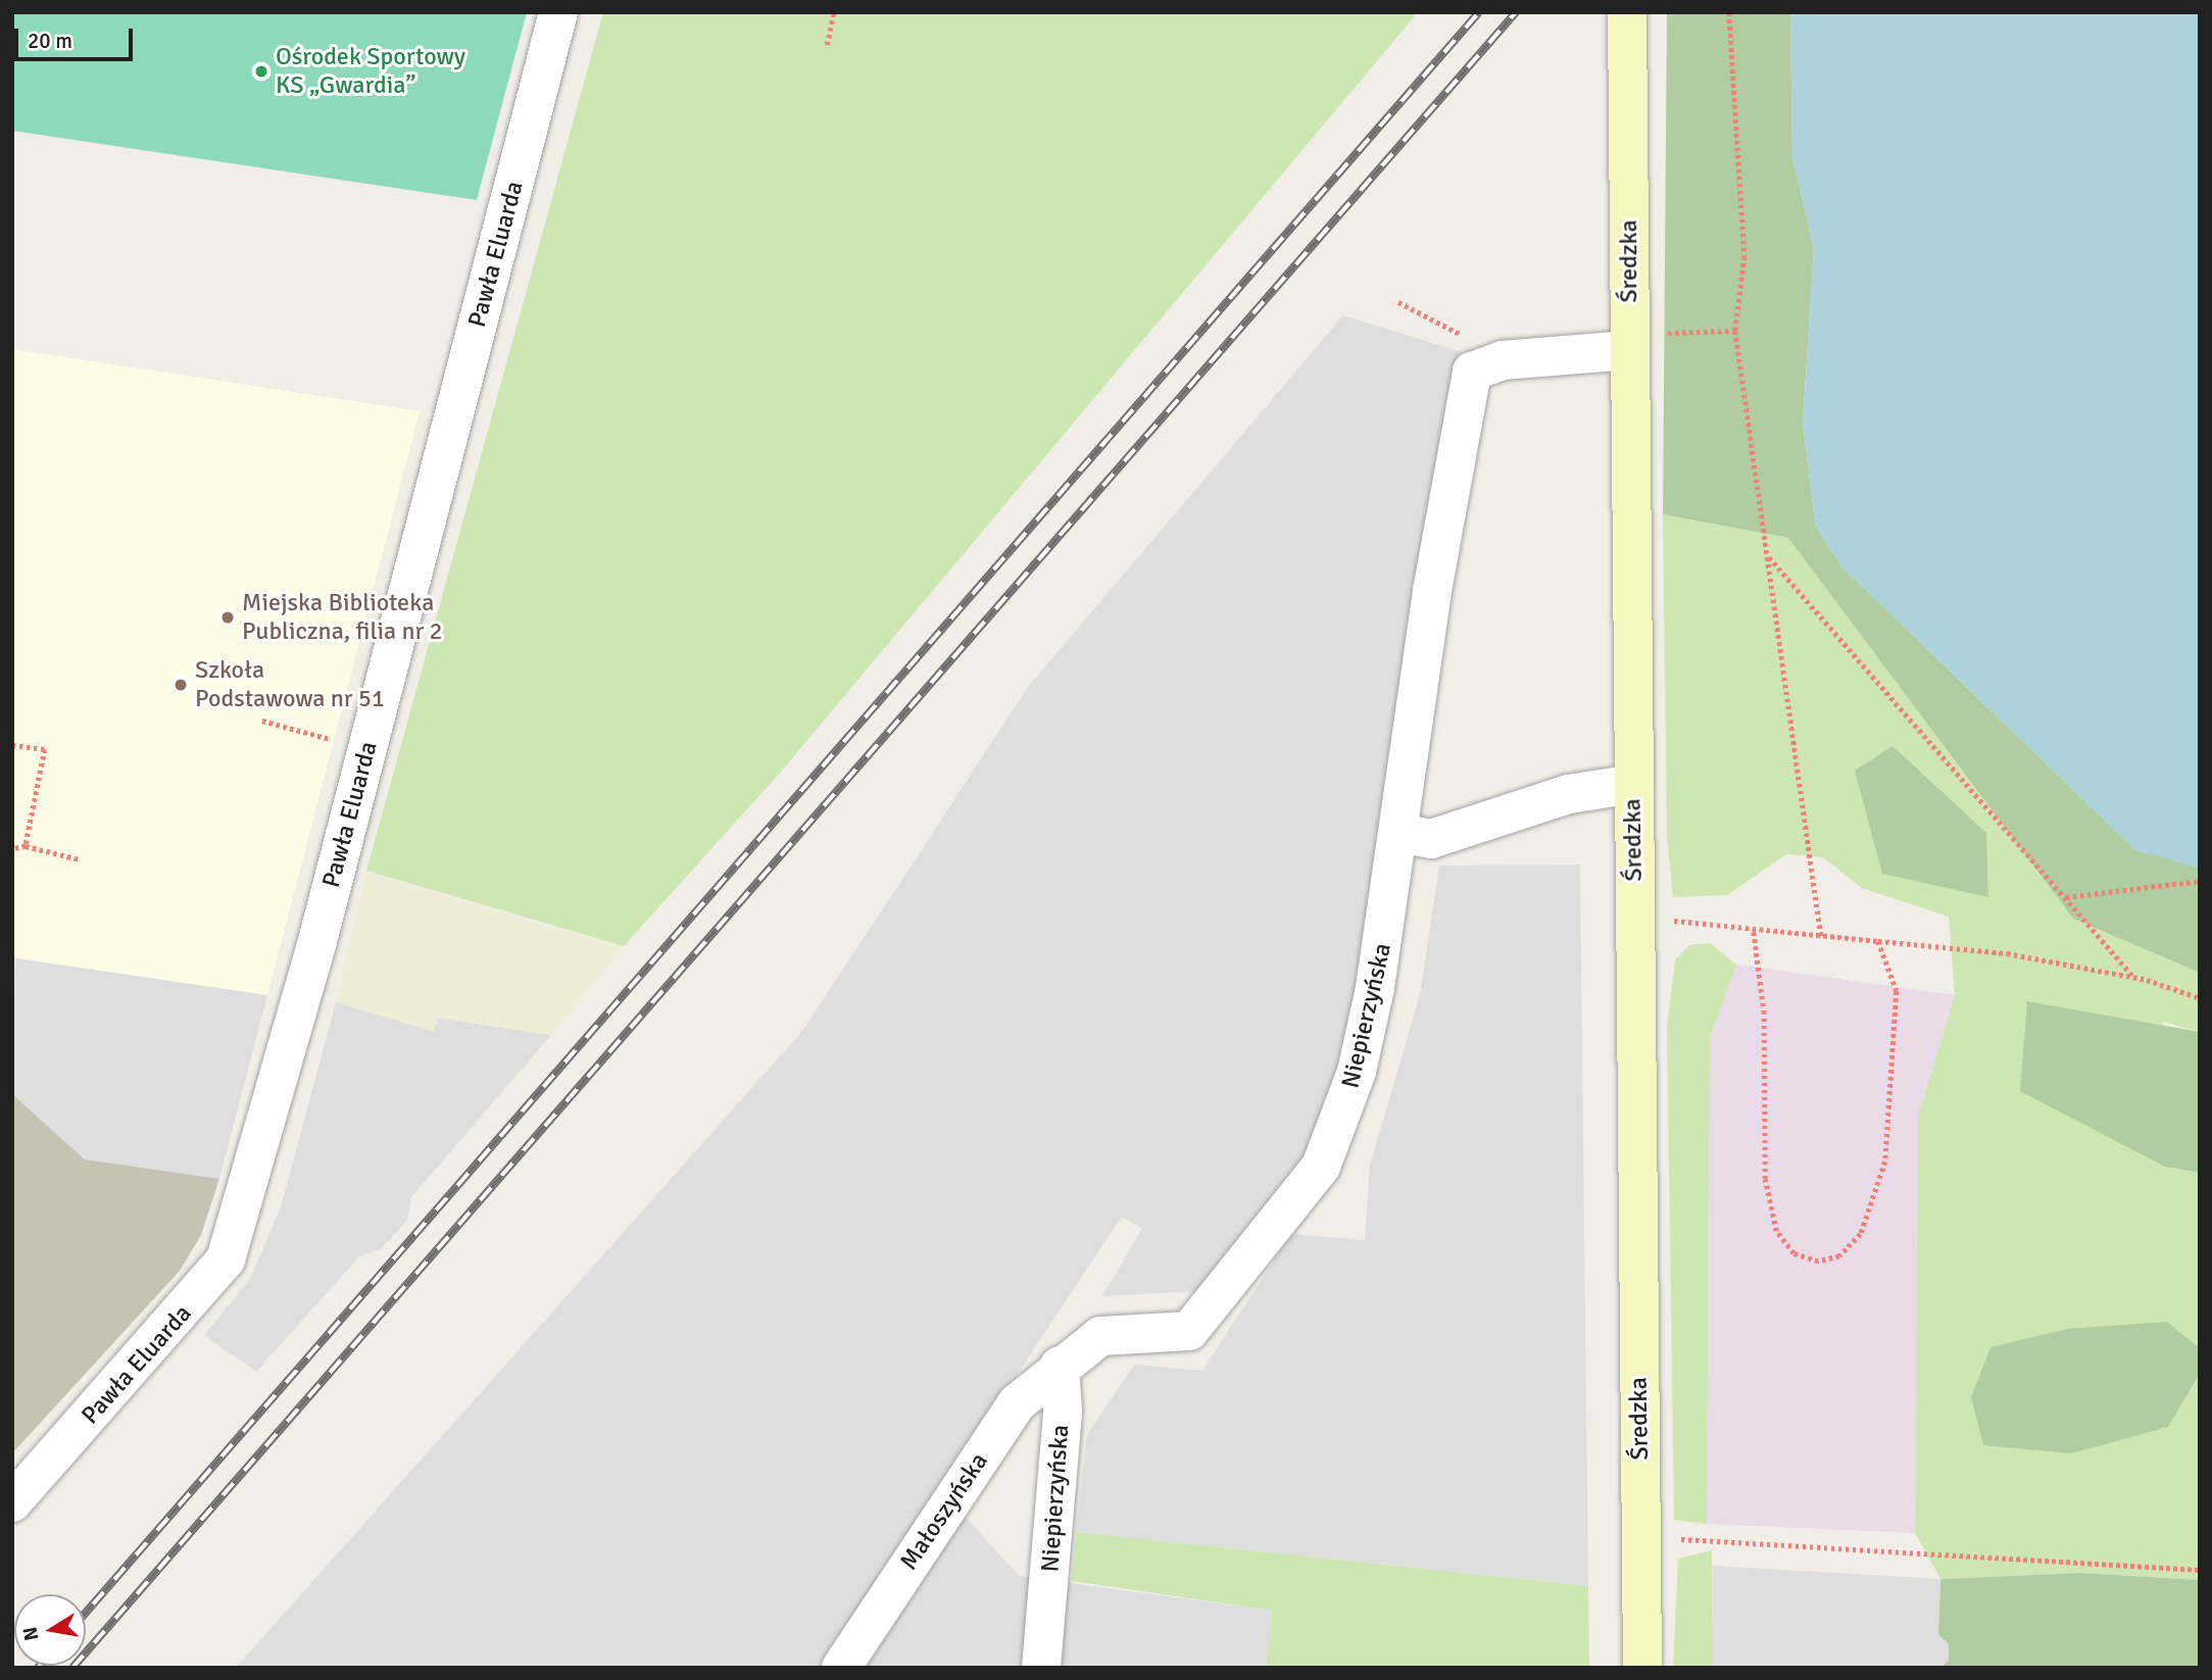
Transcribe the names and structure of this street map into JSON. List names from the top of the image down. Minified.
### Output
{"streets":{"main road":["Średzka"],"street":["Pawła Eluarda","Niepierzyńska","Małoszyńska"]},"crossings":[["Niepierzyńska","Małoszyńska"]],"places":["Ośrodek Sportowy KS „Gwardia”","Miejska Biblioteka Publiczna, filia nr 2","Szkoła Podstawowa nr 51"],"scale_bar":"20 m","north":"left"}
